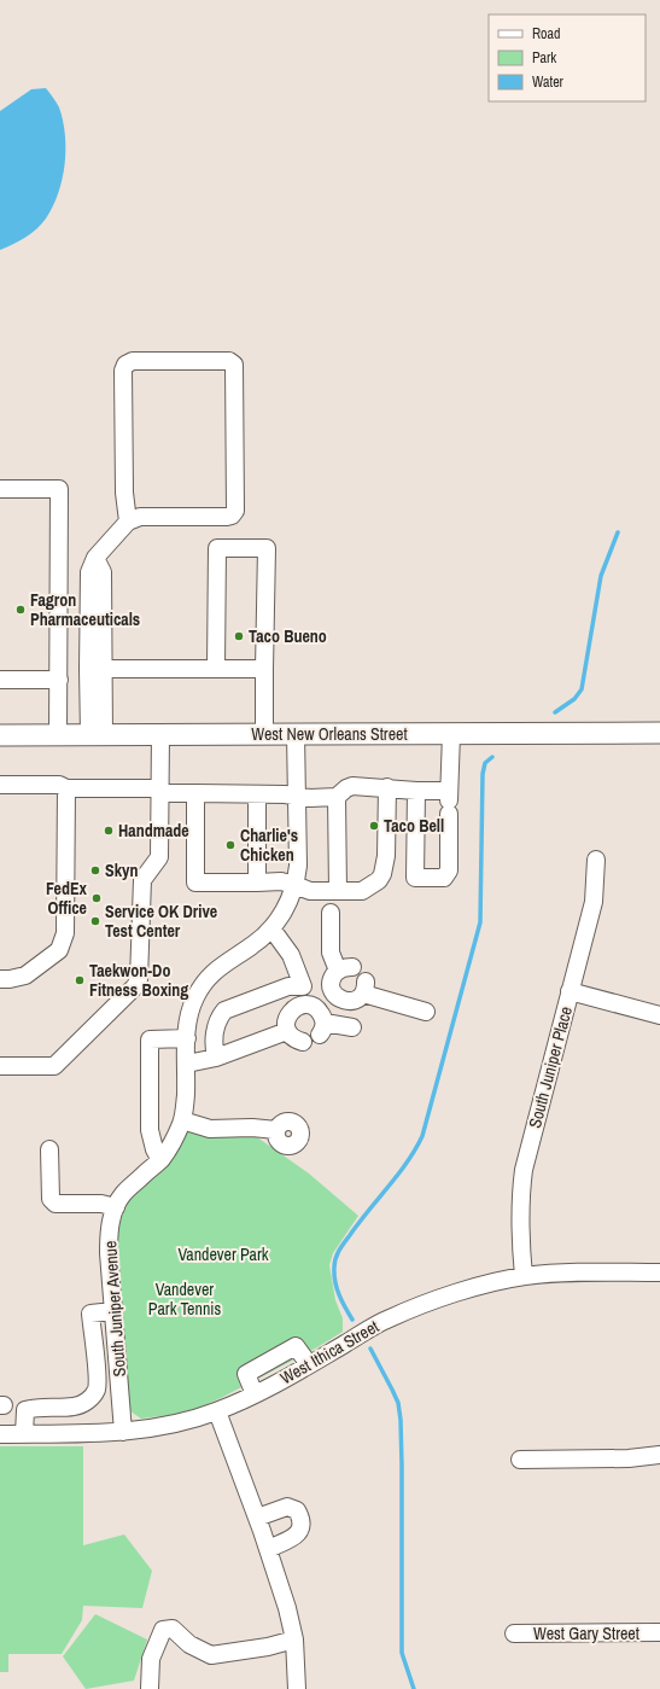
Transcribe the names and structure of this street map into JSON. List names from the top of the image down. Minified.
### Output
{"streets":{"main road":["West New Orleans Street"],"street":["South Juniper Place","South Juniper Avenue","West Ithica Street","West Gary Street"]},"crossings":[["West New Orleans Street","South Juniper Avenue"],["South Juniper Place","West Ithica Street"],["South Juniper Avenue","West Ithica Street"]],"parks":["Vandever Park","Vandever Park Tennis"],"places":["Fagron Pharmaceuticals","Taco Bueno","Taco Bell","Handmade","Charlie's Chicken","Skyn","FedEx Office","Service OK Drive Test Center","Taekwon-Do Fitness Boxing"],"legend":["Road","Park","Water"]}
